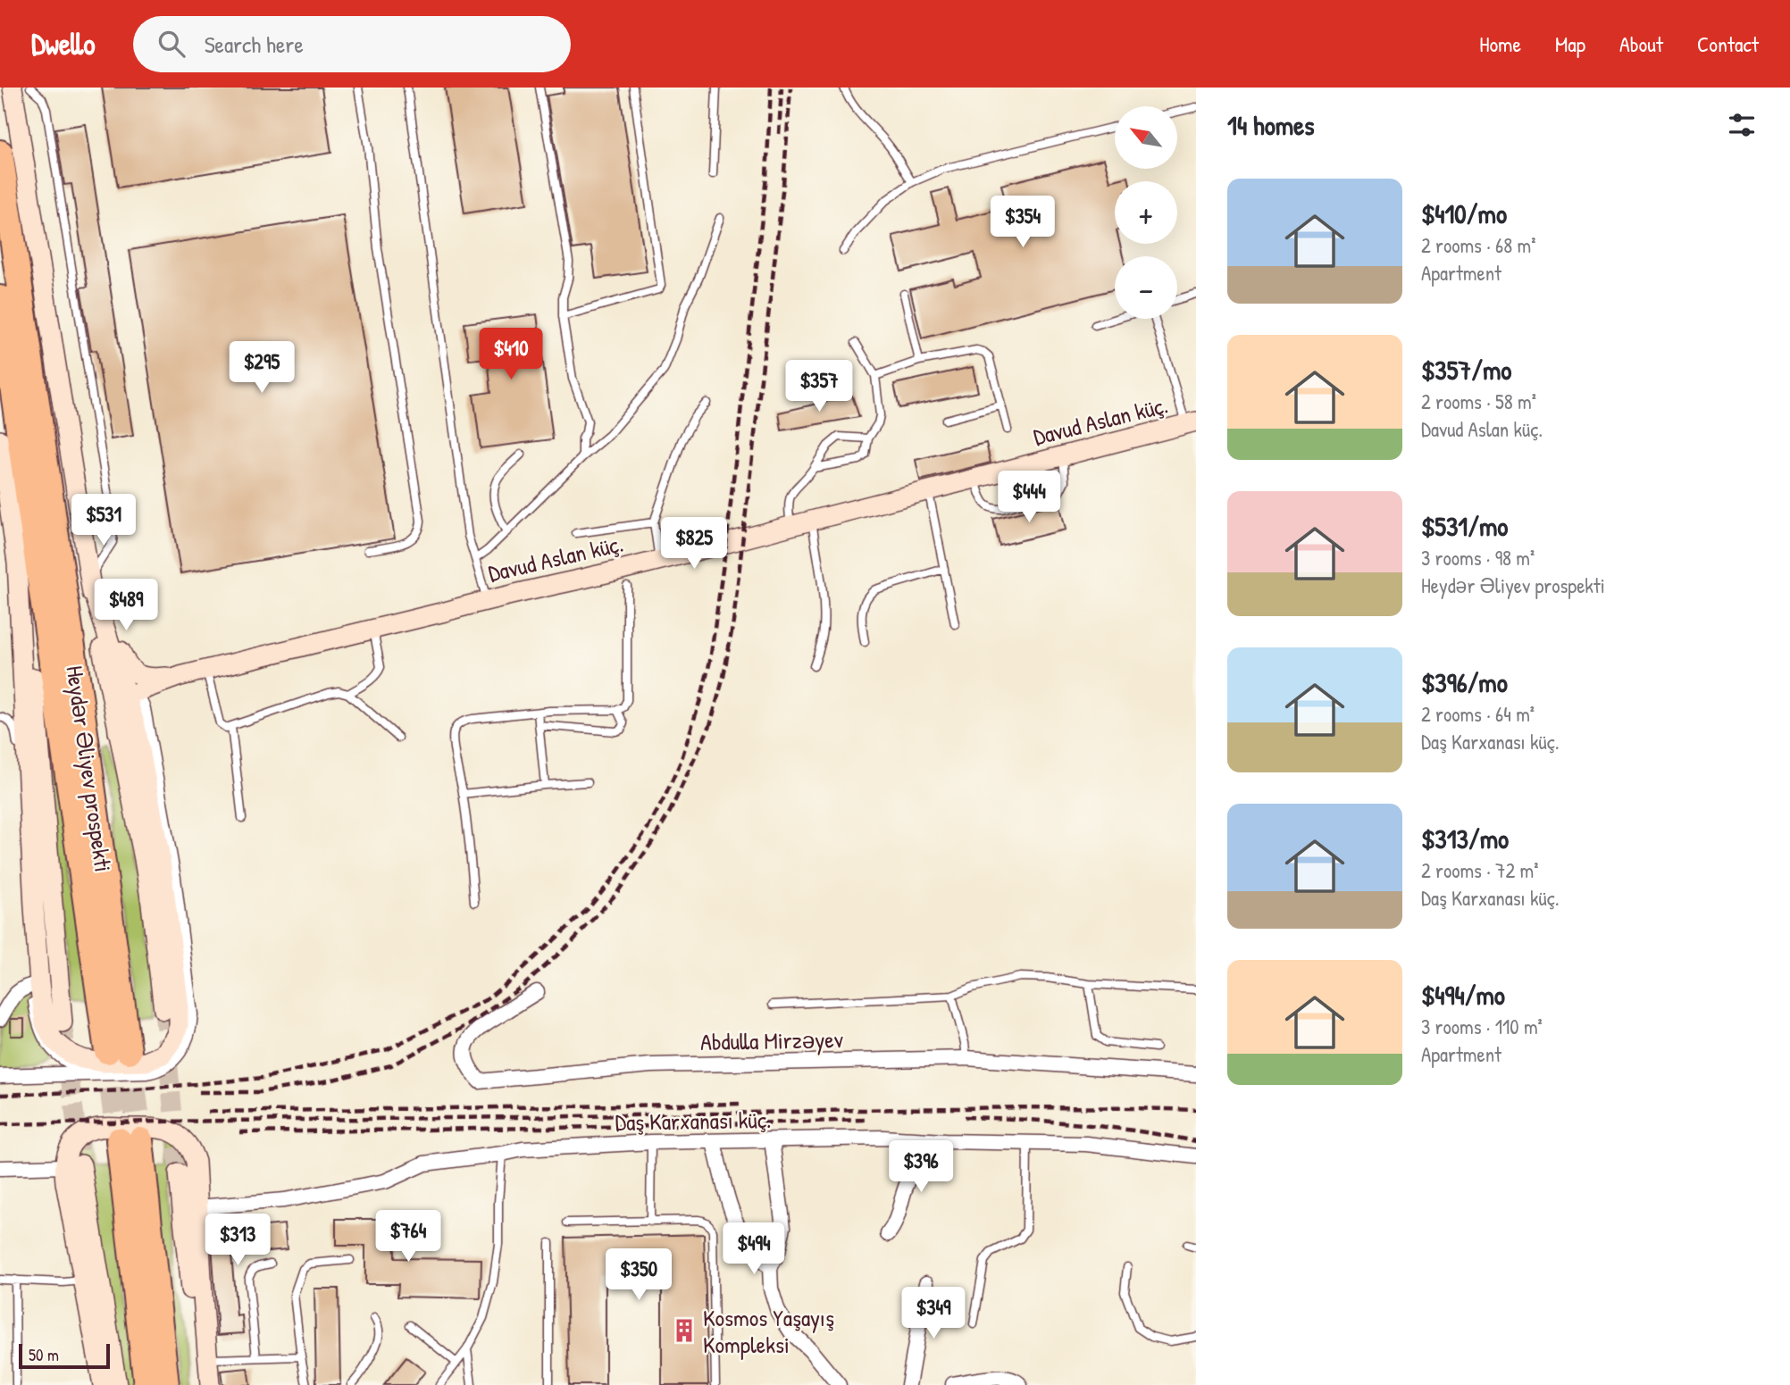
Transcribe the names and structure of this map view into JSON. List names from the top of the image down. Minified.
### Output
{"streets":{"highway":["Heydər Əliyev prospekti"],"main road":["Davud Aslan küç."],"street":["Abdulla Mirzəyev","Daş Karxanası küç."]},"places":{"building":["Kosmos Yaşayış Kompleksi"]},"scale_bar":"50 m","north":"top left","page":{"header":"Dwello","search":"Search here","nav":["Home","Map","About","Contact"],"heading":"14 homes","map_buttons":["+","−"],"list":[{"name":"$410/mo","note":"2 rooms · 68 m² · Apartment"},{"name":"$357/mo","note":"2 rooms · 58 m² · Davud Aslan küç."},{"name":"$531/mo","note":"3 rooms · 98 m² · Heydər Əliyev prospekti"},{"name":"$396/mo","note":"2 rooms · 64 m² · Daş Karxanası küç."},{"name":"$313/mo","note":"2 rooms · 72 m² · Daş Karxanası küç."},{"name":"$494/mo","note":"3 rooms · 110 m² · Apartment"}],"price":["$354","$410","$295","$357","$444","$531","$825","$489","$396","$764","$313","$494","$350","$349"],"scale":"50 m"}}
